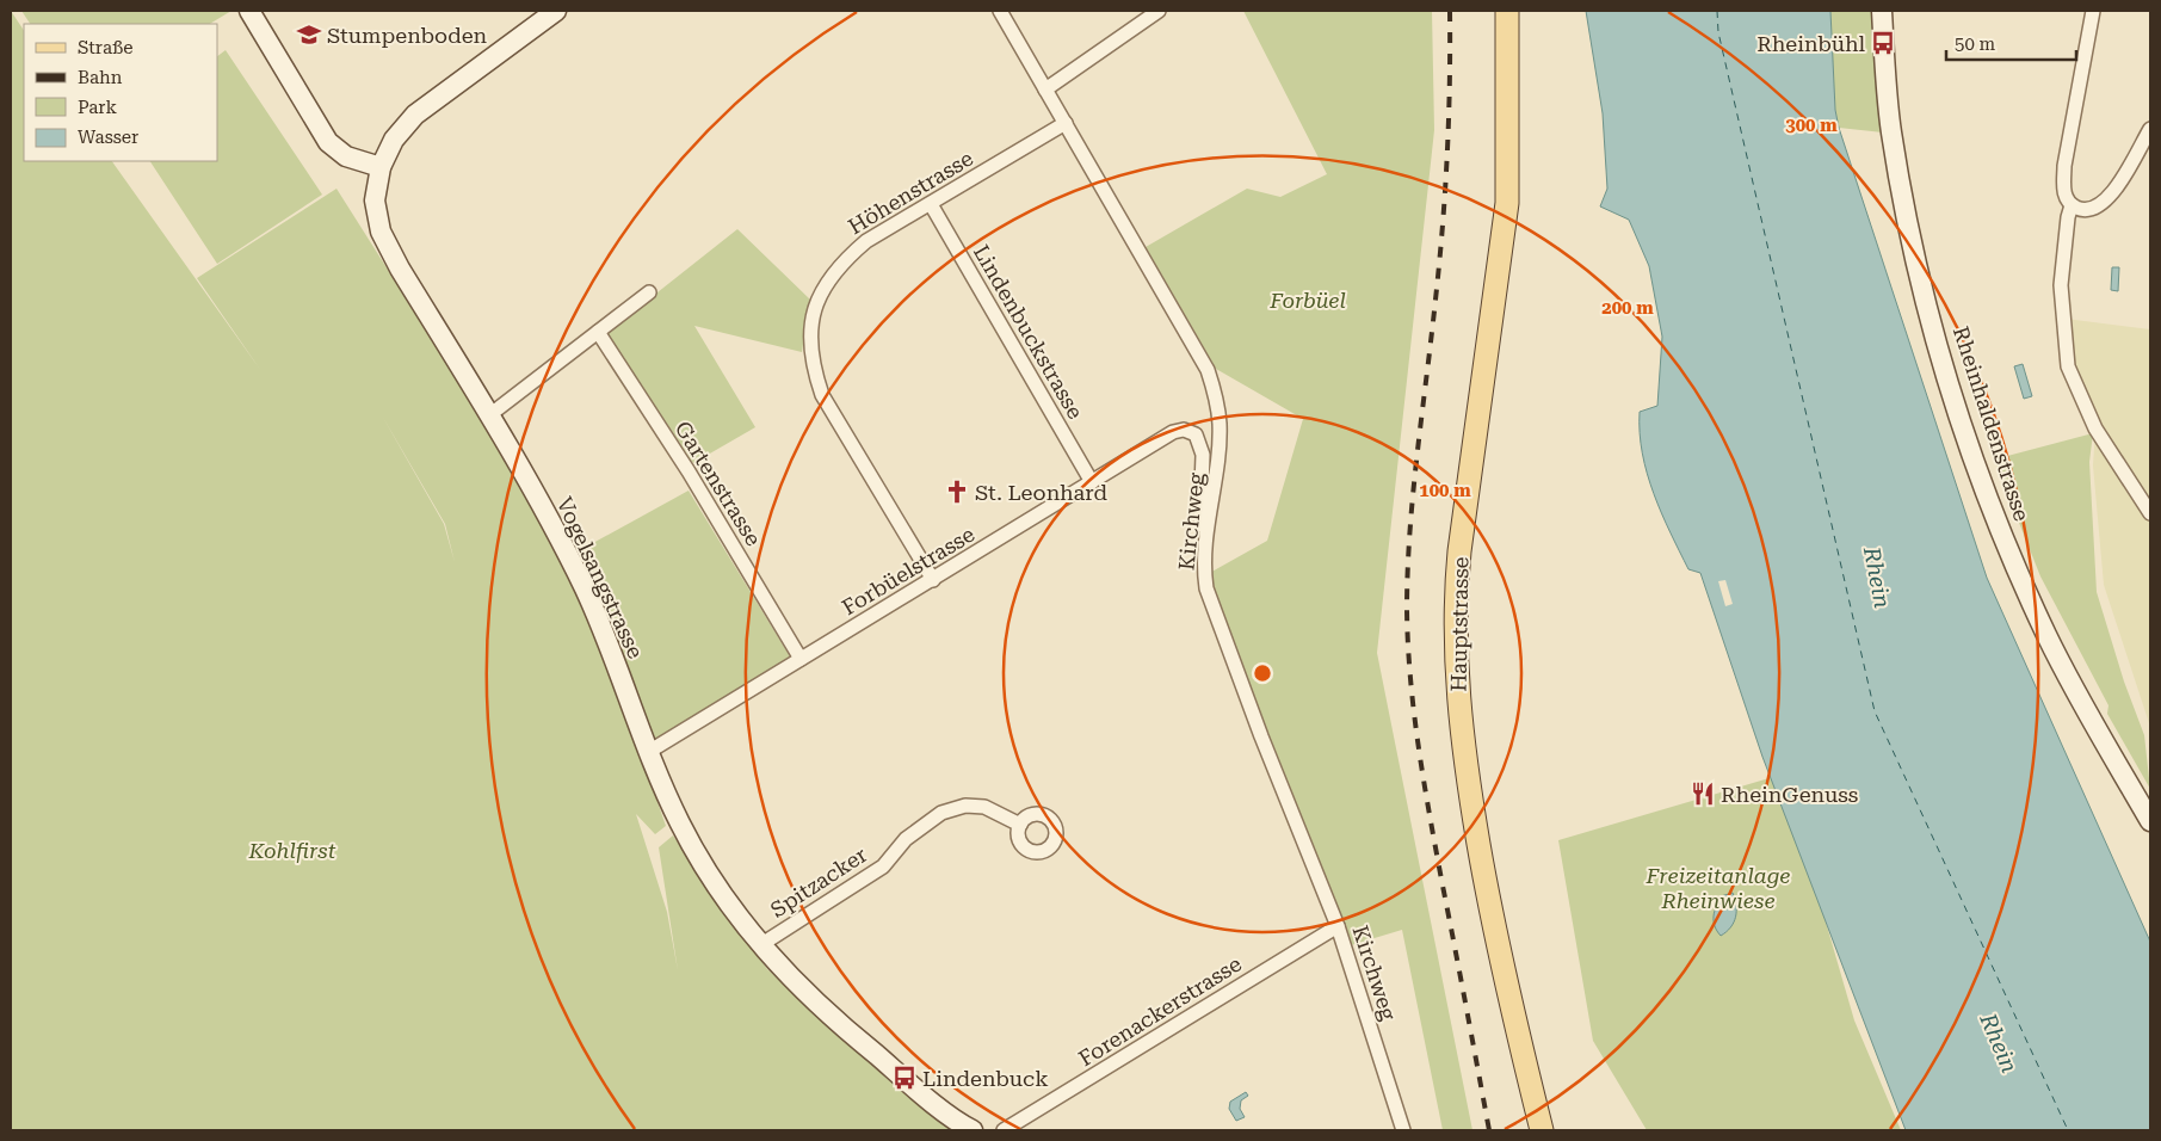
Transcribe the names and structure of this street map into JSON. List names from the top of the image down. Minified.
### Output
{"streets":{"main road":["Hauptstrasse"],"street":["Höhenstrasse","Lindenbuckstrasse","Rheinhaldenstrasse","Gartenstrasse","Kirchweg","Forbüelstrasse","Vogelsangstrasse","Spitzacker","Forenackerstrasse"]},"crossings":[["Höhenstrasse","Lindenbuckstrasse"],["Höhenstrasse","Kirchweg"],["Höhenstrasse","Forbüelstrasse"],["Lindenbuckstrasse","Forbüelstrasse"],["Gartenstrasse","Forbüelstrasse"],["Kirchweg","Forbüelstrasse"],["Kirchweg","Forenackerstrasse"],["Forbüelstrasse","Vogelsangstrasse"],["Vogelsangstrasse","Spitzacker"]],"water":["Rhein"],"parks":["Forbüel","Kohlfirst","Freizeitanlage Rheinwiese"],"places":{"school or university":["Stumpenboden"],"bus stop":["Rheinbühl","Lindenbuck"],"church":["St. Leonhard"],"restaurant":["RheinGenuss"]},"legend":["Straße","Bahn","Park","Wasser"],"scale_bar":"50 m","rings":["300 m","200 m","100 m"]}
